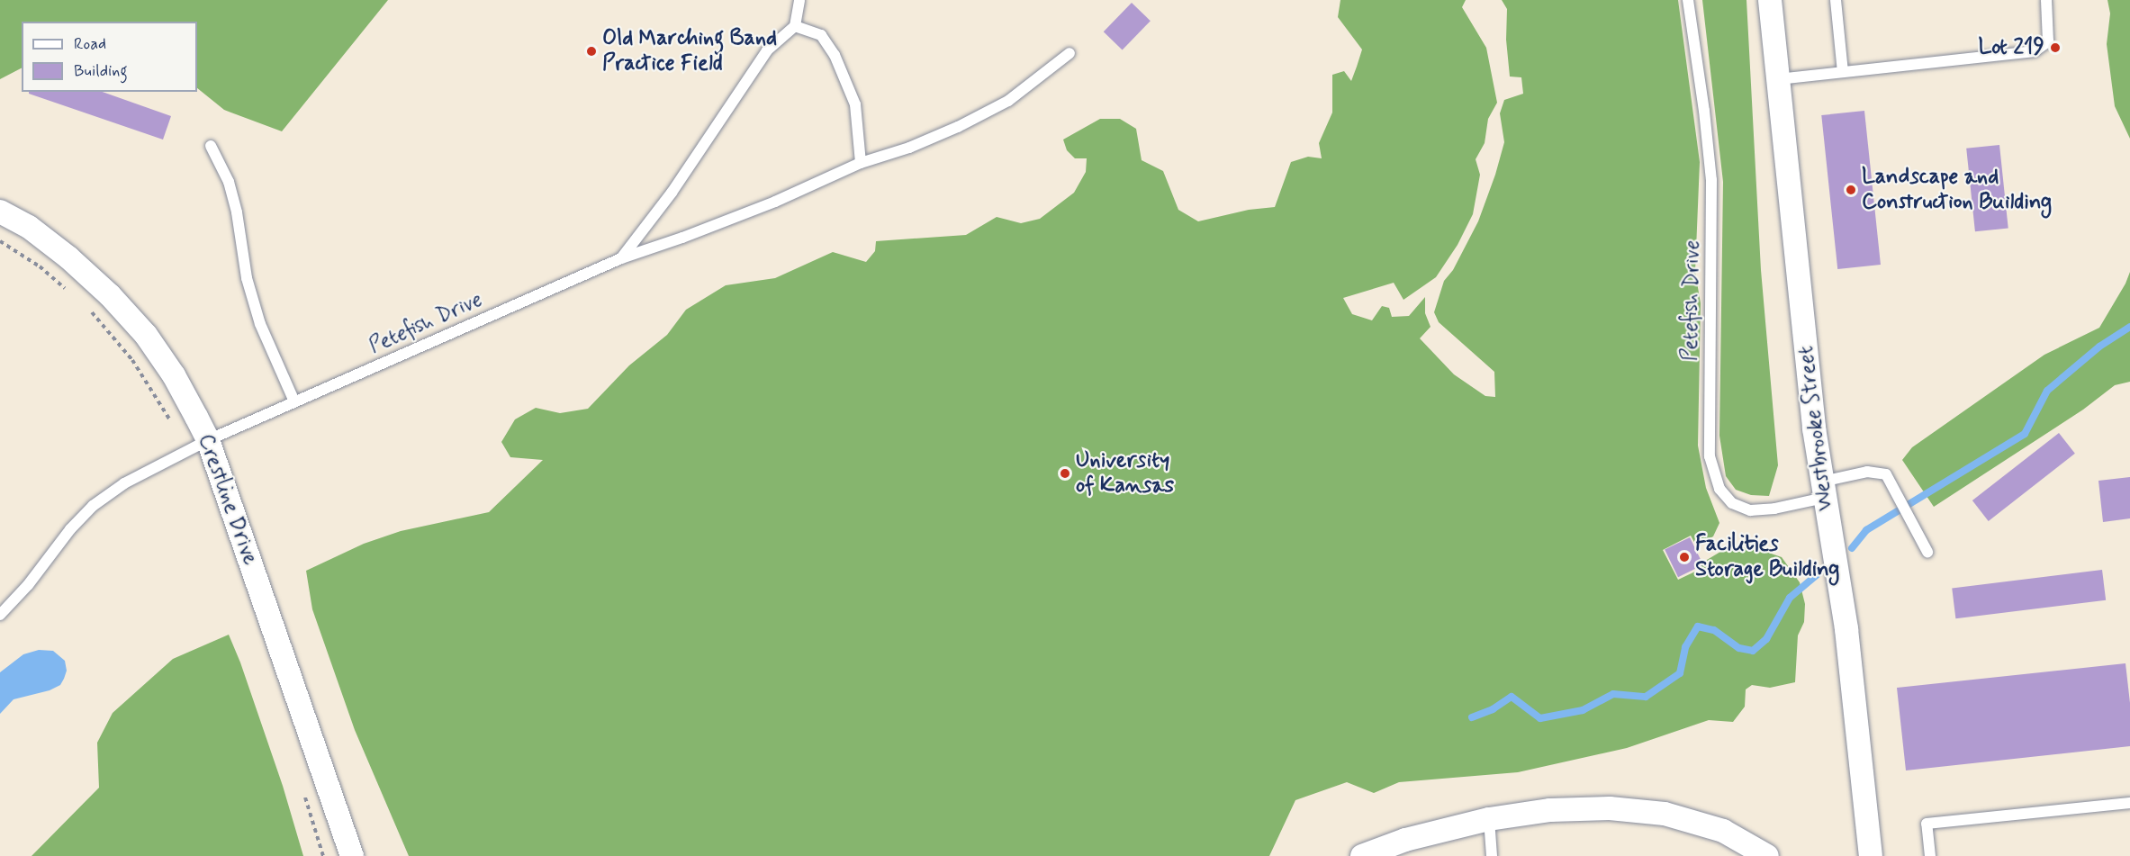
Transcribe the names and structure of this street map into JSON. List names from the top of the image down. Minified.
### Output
{"streets":{"street":["Westbrooke Street","Crestline Drive"],"lane":["Petefish Drive"]},"crossings":[["Petefish Drive","Westbrooke Street"],["Petefish Drive","Crestline Drive"]],"places":["Lot 219","Old Marching Band Practice Field","Landscape and Construction Building","University of Kansas","Facilities Storage Building"],"legend":["Road","Building"]}
